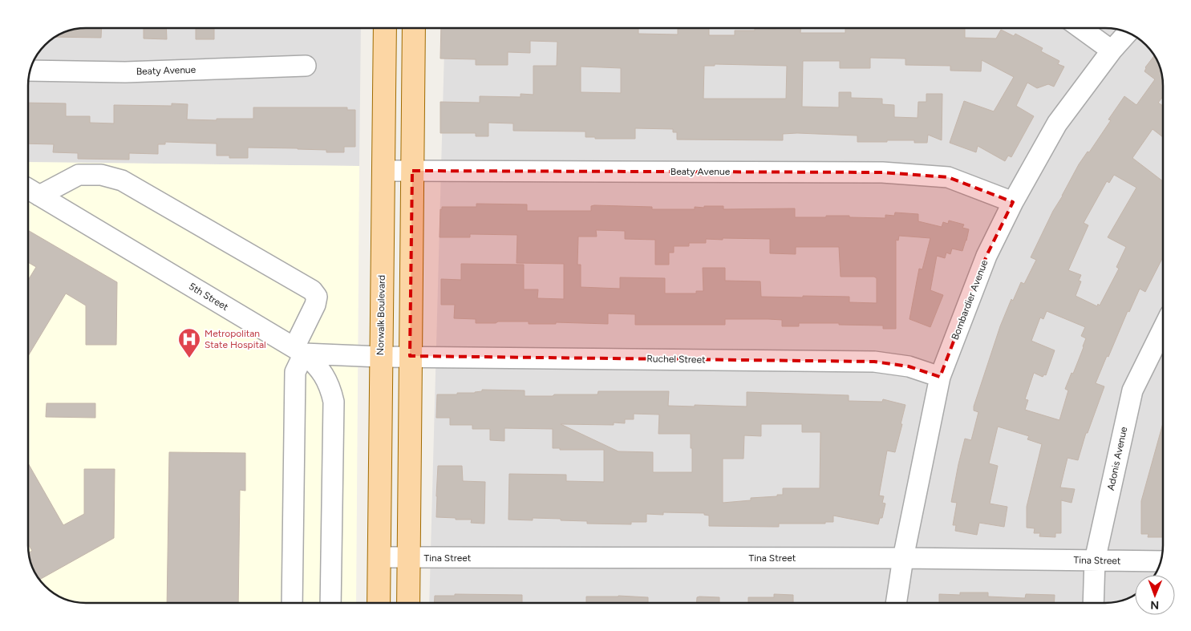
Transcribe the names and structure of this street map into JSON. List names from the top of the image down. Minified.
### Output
{"streets":{"main road":["Norwalk Boulevard"],"street":["Beaty Avenue","5th Street","Bombardier Avenue","Ruchel Street","Adonis Avenue","Tina Street"]},"crossings":[["Beaty Avenue","Bombardier Avenue"],["Beaty Avenue","Norwalk Boulevard"],["5th Street","Norwalk Boulevard"],["5th Street","Ruchel Street"],["Bombardier Avenue","Ruchel Street"],["Bombardier Avenue","Tina Street"],["Norwalk Boulevard","Tina Street"],["Adonis Avenue","Tina Street"]],"places":{"hospital":["Metropolitan State Hospital"]},"north":"bottom"}
